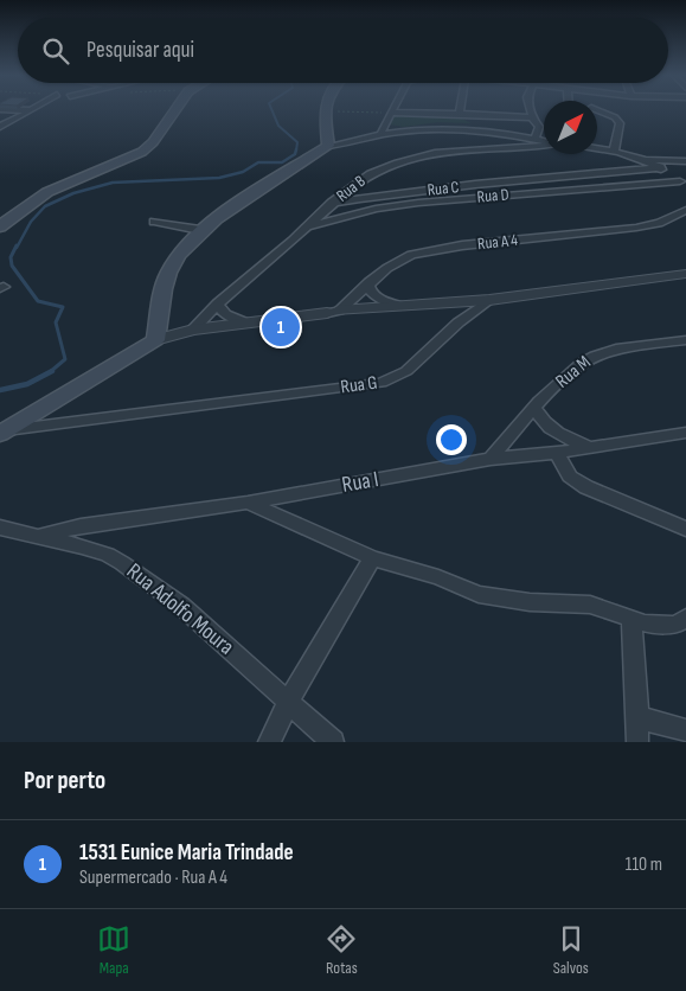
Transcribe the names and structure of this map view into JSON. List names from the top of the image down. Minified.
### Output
{"streets":{"street":["Rua B","Rua C","Rua D","Rua A 4","Rua M","Rua G","Rua I","Rua Adolfo Moura"]},"crossings":[["Rua B","Rua C"],["Rua B","Rua D"],["Rua M","Rua I"],["Rua I","Rua Adolfo Moura"]],"north":"top right","page":{"search":"Pesquisar aqui","pins":"1","heading":"Por perto","list":[{"mark":"1","name":"1531 Eunice Maria Trindade","note":"Supermercado · Rua A 4","value":"110 m"}],"nav":["Mapa","Rotas","Salvos"]}}
